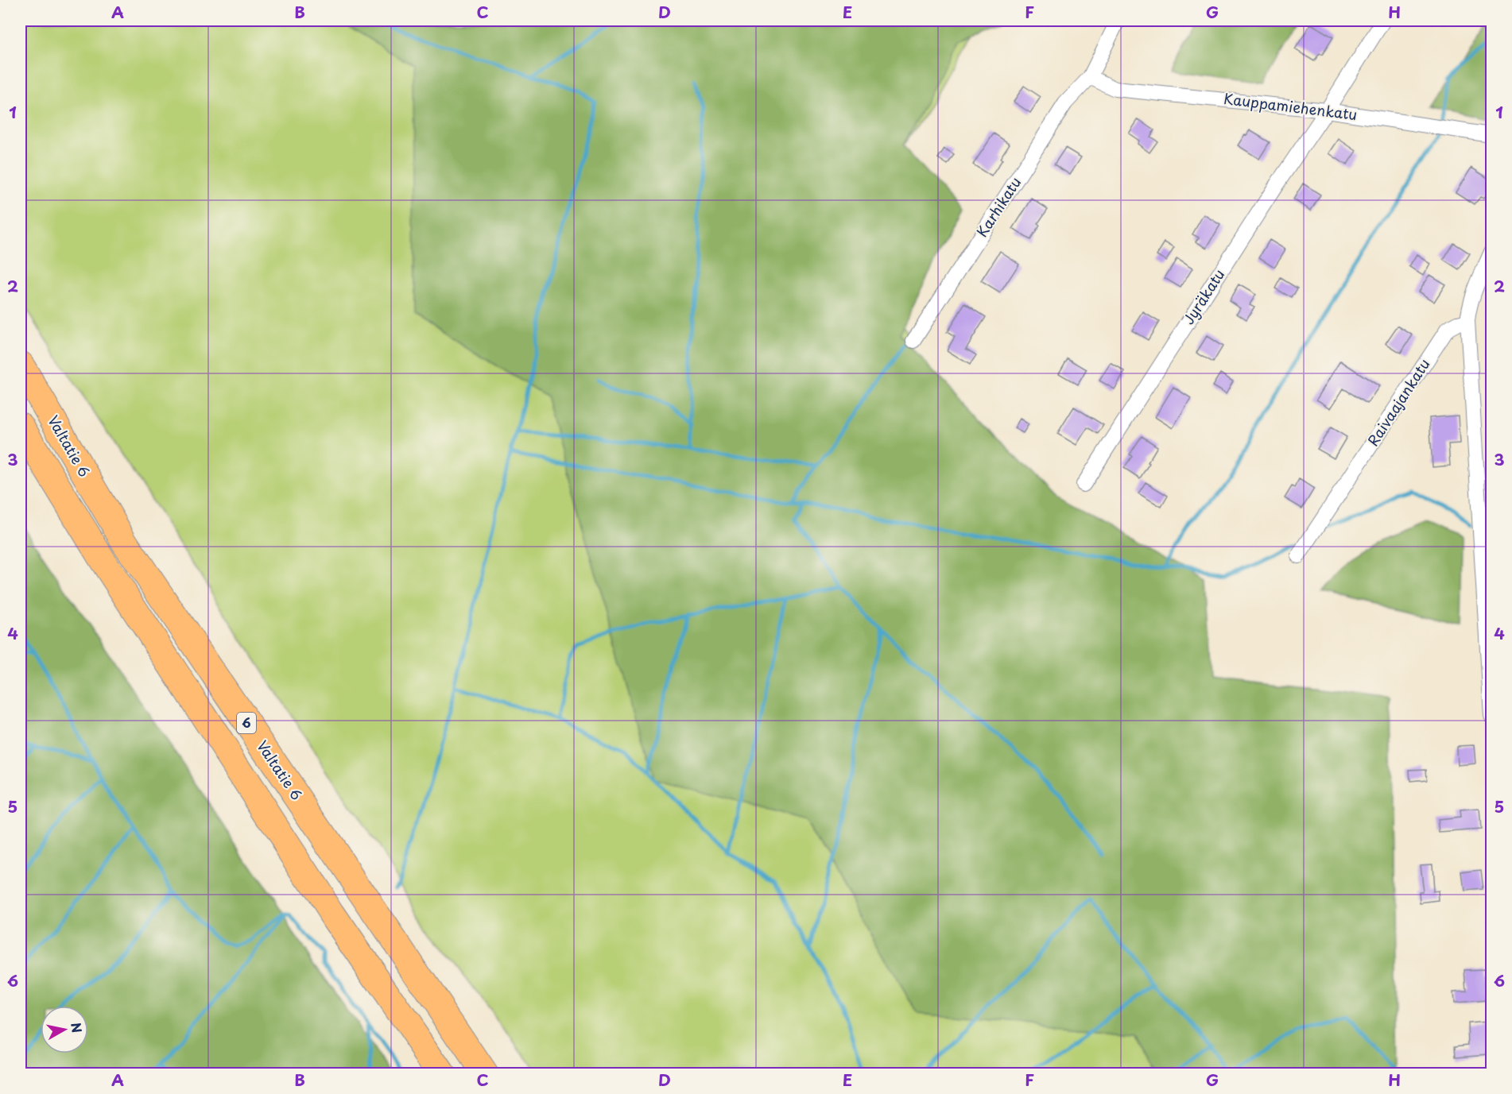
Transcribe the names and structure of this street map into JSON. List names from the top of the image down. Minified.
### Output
{"streets":{"highway":["Valtatie 6","6"],"street":["Kauppamiehenkatu","Karhikatu","Jyräkatu","Raivaajankatu"]},"crossings":[["Kauppamiehenkatu","Karhikatu"],["Kauppamiehenkatu","Jyräkatu"]],"north":"right","grid":{"columns":["A","B","C","D","E","F","G","H"],"rows":["1","2","3","4","5","6"]}}
